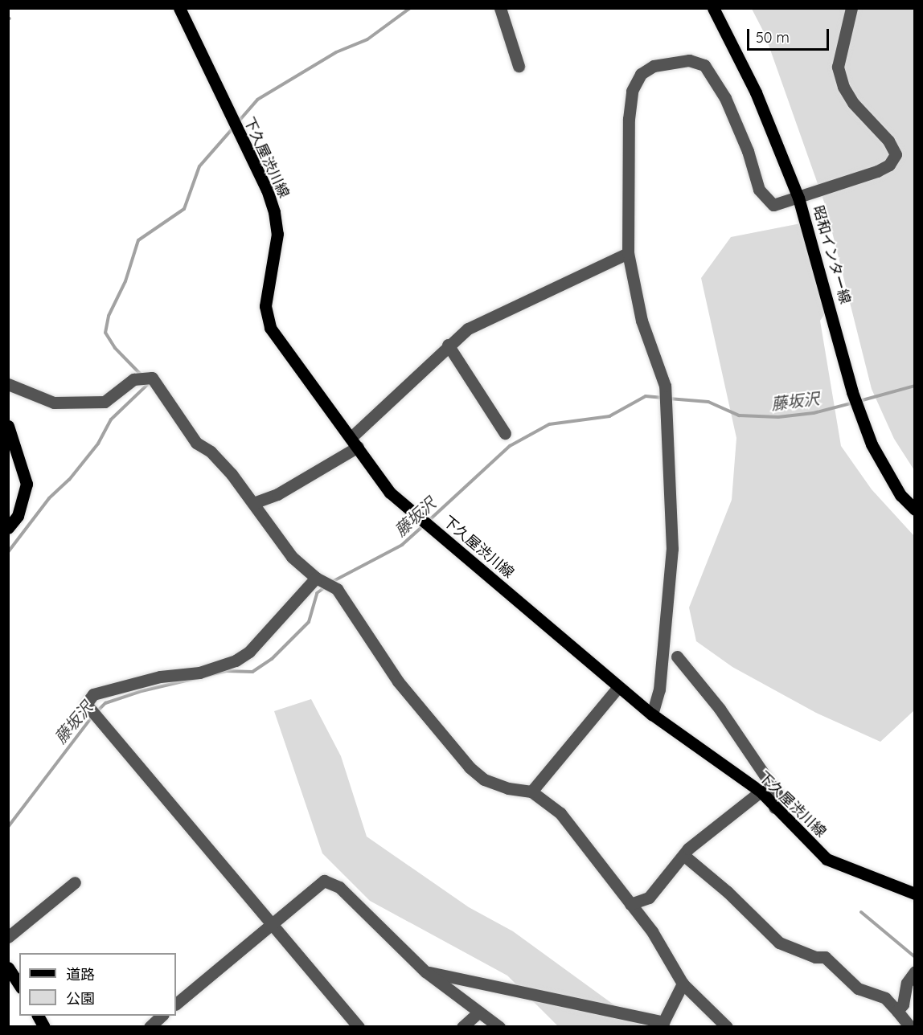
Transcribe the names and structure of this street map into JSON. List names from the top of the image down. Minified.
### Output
{"streets":{"main road":["下久屋渋川線","昭和インター線"]},"water":["藤坂沢"],"legend":["道路","公園"],"scale_bar":"50 m"}
